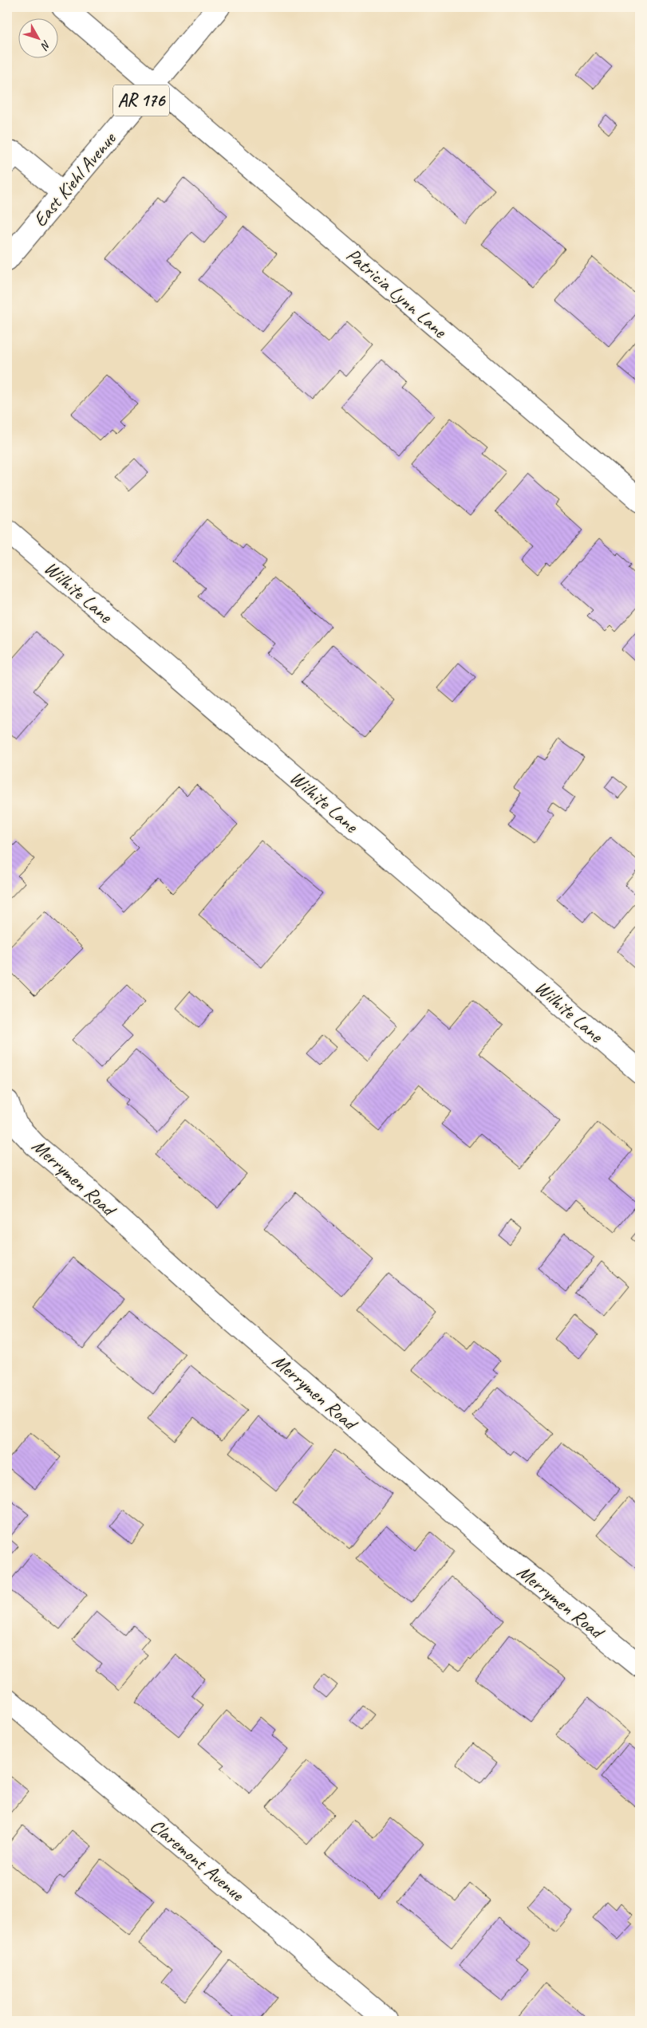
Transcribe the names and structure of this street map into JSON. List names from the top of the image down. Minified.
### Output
{"streets":{"street":["AR 176","East Kiehl Avenue","Patricia Lynn Lane","Wilhite Lane","Merrymen Road","Claremont Avenue"]},"crossings":[["East Kiehl Avenue","Patricia Lynn Lane"]],"north":"bottom right"}
